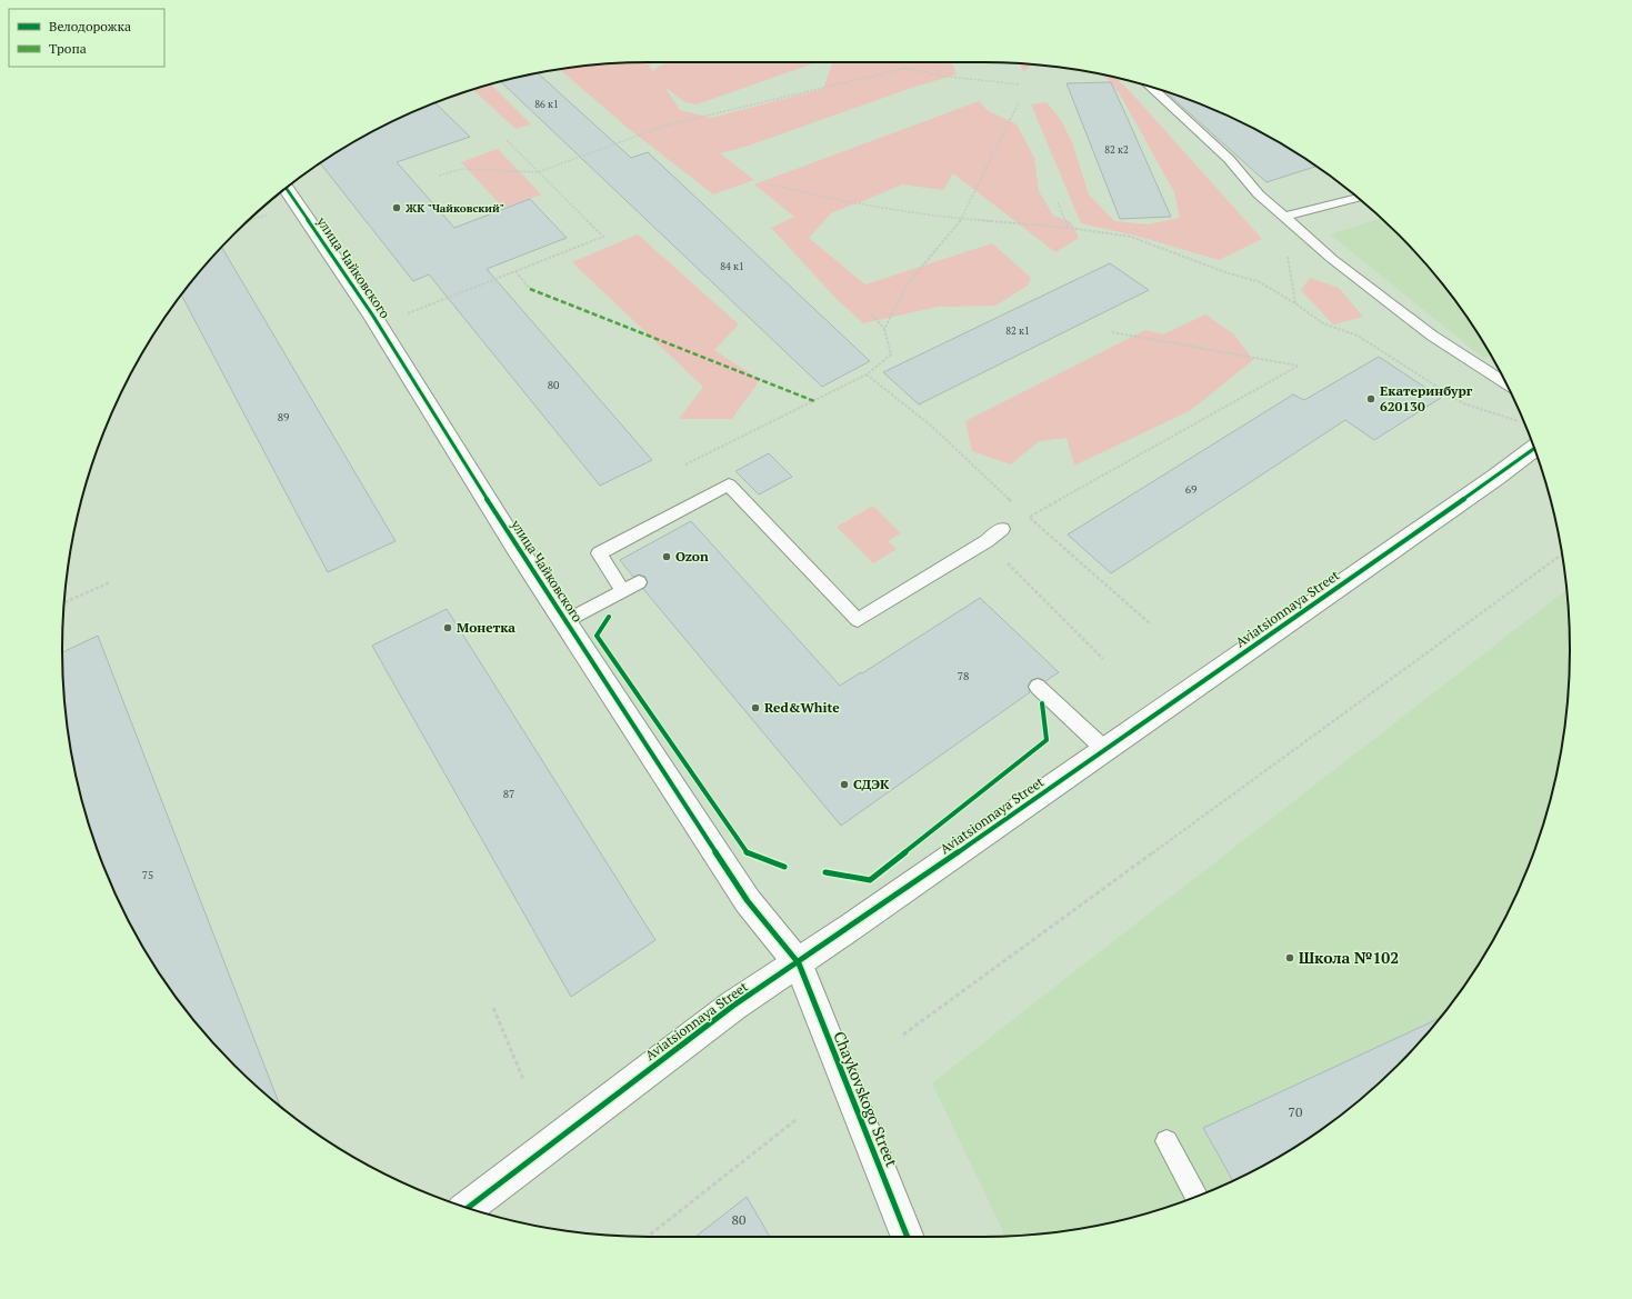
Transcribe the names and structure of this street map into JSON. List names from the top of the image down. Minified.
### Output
{"streets":{"street":["улица Чайковского","Aviatsionnaya Street","Chaykovskogo Street"]},"crossings":[["улица Чайковского","Aviatsionnaya Street"],["улица Чайковского","Chaykovskogo Street"],["Aviatsionnaya Street","Chaykovskogo Street"]],"places":["ЖК \"Чайковский\"","Екатеринбург 620130","Ozon","Монетка","Red&White","СДЭК","Школа №102"],"house_numbers":["86 к1","82 к2","84 к1","82 к1","80","89","69","78","87","75","70","80"],"legend":["Велодорожка","Тропа"]}
